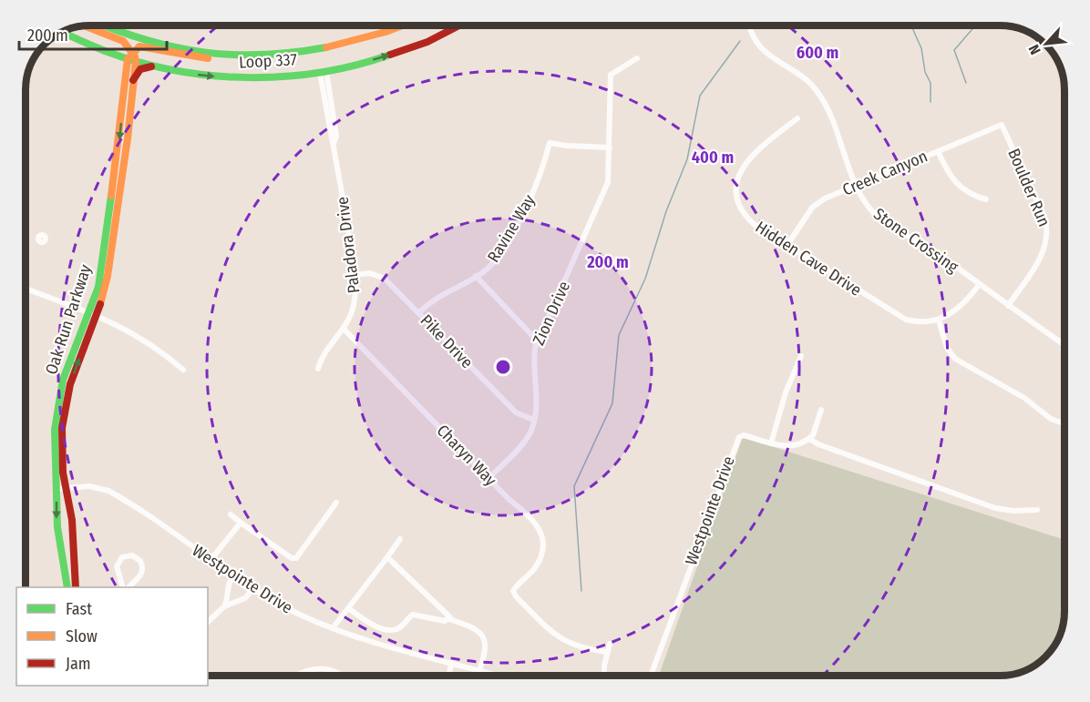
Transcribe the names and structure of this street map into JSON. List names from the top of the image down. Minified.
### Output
{"streets":{"main road":["Loop 337","Oak Run Parkway"],"street":["Creek Canyon","Boulder Run","Ravine Way","Stone Crossing","Paladora Drive","Hidden Cave Drive","Zion Drive","Pike Drive","Charyn Way","Westpointe Drive"]},"crossings":[["Loop 337","Paladora Drive"],["Loop 337","Oak Run Parkway"],["Creek Canyon","Boulder Run"],["Creek Canyon","Stone Crossing"],["Creek Canyon","Hidden Cave Drive"],["Boulder Run","Stone Crossing"],["Ravine Way","Zion Drive"],["Ravine Way","Pike Drive"],["Paladora Drive","Pike Drive"],["Paladora Drive","Charyn Way"],["Zion Drive","Pike Drive"],["Zion Drive","Charyn Way"],["Oak Run Parkway","Westpointe Drive"]],"legend":["Fast","Slow","Jam"],"scale_bar":"200 m","north":"bottom left","rings":["600 m","400 m","200 m"]}
